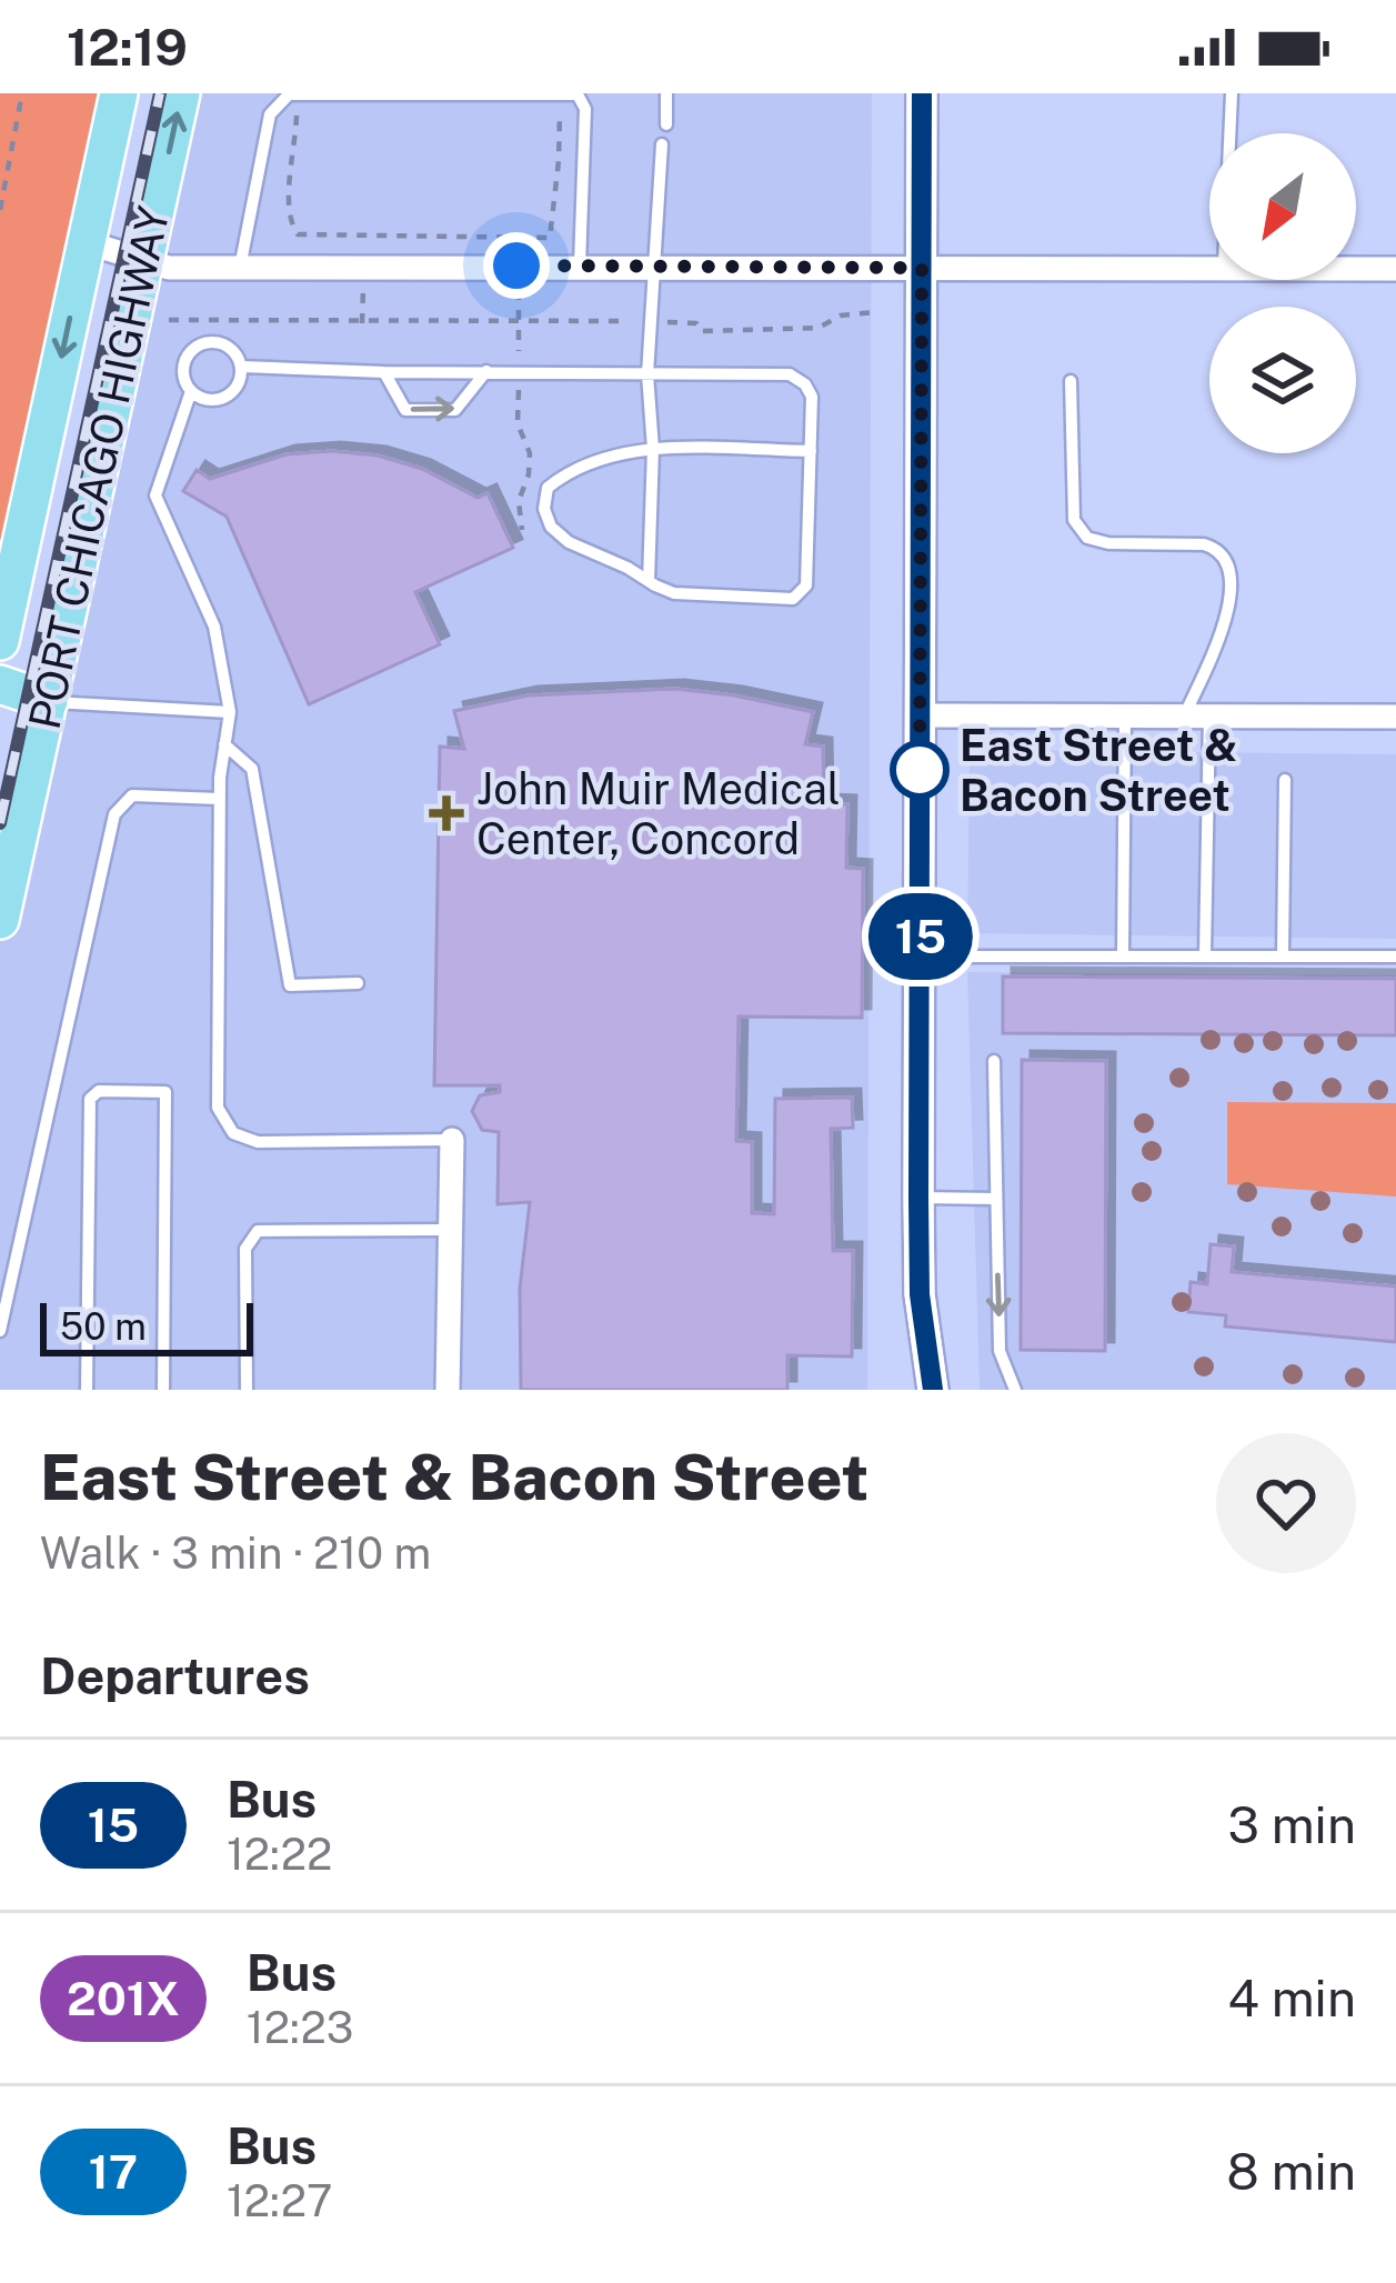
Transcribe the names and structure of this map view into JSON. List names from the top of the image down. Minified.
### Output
{"streets":{"main road":["PORT CHICAGO HIGHWAY"]},"places":{"other":["East Street & Bacon Street"],"health":["John Muir Medical Center, Concord"]},"lines":["bus line 15"],"scale_bar":"50 m","north":"bottom left","page":{"status":"12:19","on_map":"15","scale":"50 m","heading":[["East Street & Bacon Street","Walk · 3 min · 210 m"],"Departures"],"list":[{"mark":"15","name":"Bus","note":"12:22","value":"3 min"},{"mark":"201X","name":"Bus","note":"12:23","value":"4 min"},{"mark":"17","name":"Bus","note":"12:27","value":"8 min"}]}}
